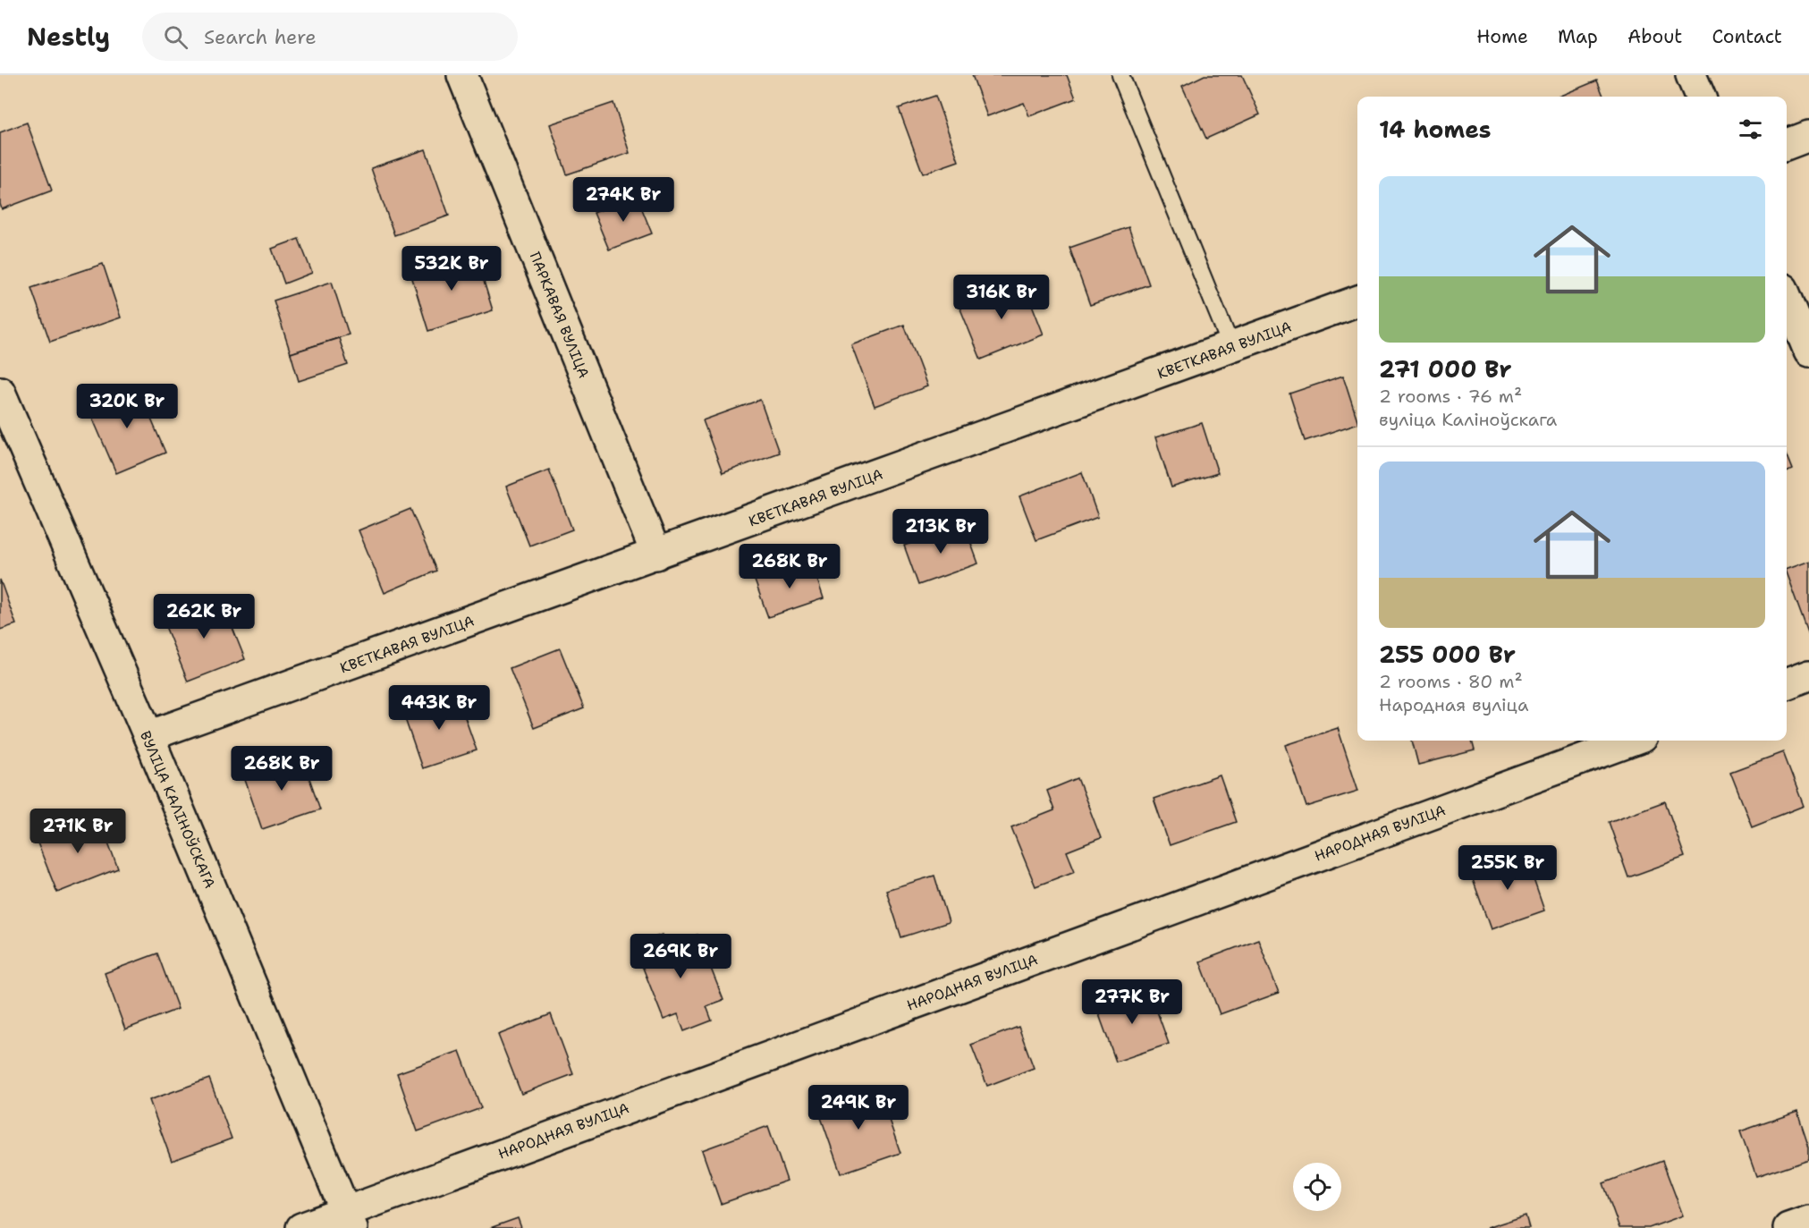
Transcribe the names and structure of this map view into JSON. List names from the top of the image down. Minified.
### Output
{"streets":{"street":["ПАРКАВАЯ ВУЛІЦА","КВЕТКАВАЯ ВУЛІЦА","ВУЛІЦА КАЛІНОЎСКАГА","НАРОДНАЯ ВУЛІЦА"]},"crossings":[["ПАРКАВАЯ ВУЛІЦА","КВЕТКАВАЯ ВУЛІЦА"],["КВЕТКАВАЯ ВУЛІЦА","ВУЛІЦА КАЛІНОЎСКАГА"],["ВУЛІЦА КАЛІНОЎСКАГА","НАРОДНАЯ ВУЛІЦА"]],"page":{"header":"Nestly","search":"Search here","nav":["Home","Map","About","Contact"],"heading":"14 homes","list":[{"name":"271 000 Br","note":"2 rooms · 76 m² · вуліца Каліноўскага"},{"name":"255 000 Br","note":"2 rooms · 80 m² · Народная вуліца"}],"price":["274K Br","532K Br","316K Br","320K Br","213K Br","268K Br","262K Br","443K Br","268K Br","271K Br","255K Br","269K Br","277K Br","249K Br"]}}
